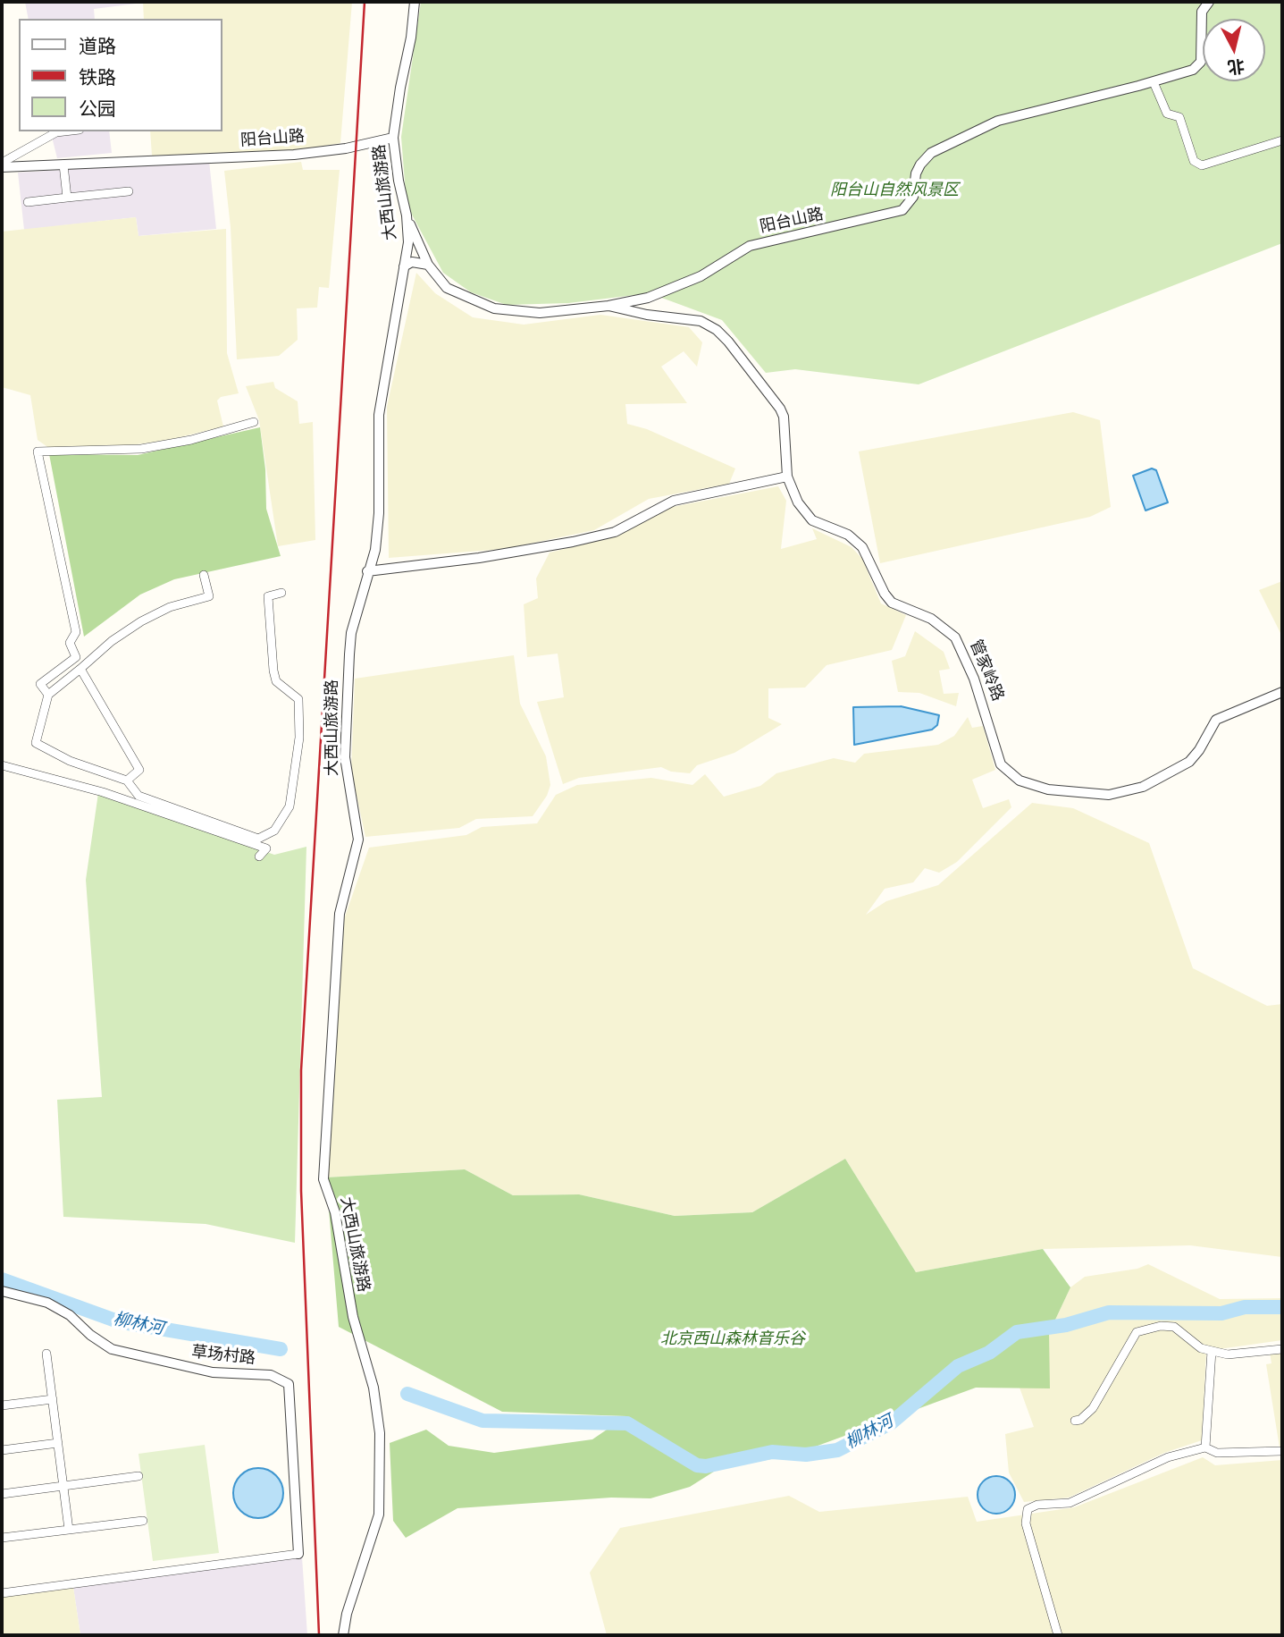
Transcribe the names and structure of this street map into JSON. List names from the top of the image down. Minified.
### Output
{"streets":{"street":["阳台山路","大西山旅游路","管家岭路","草场村路"]},"crossings":[["阳台山路","大西山旅游路"],["阳台山路","管家岭路"]],"water":["柳林河"],"parks":["阳台山自然风景区","北京西山森林音乐谷"],"legend":["道路","铁路","公园"],"north":"bottom"}
